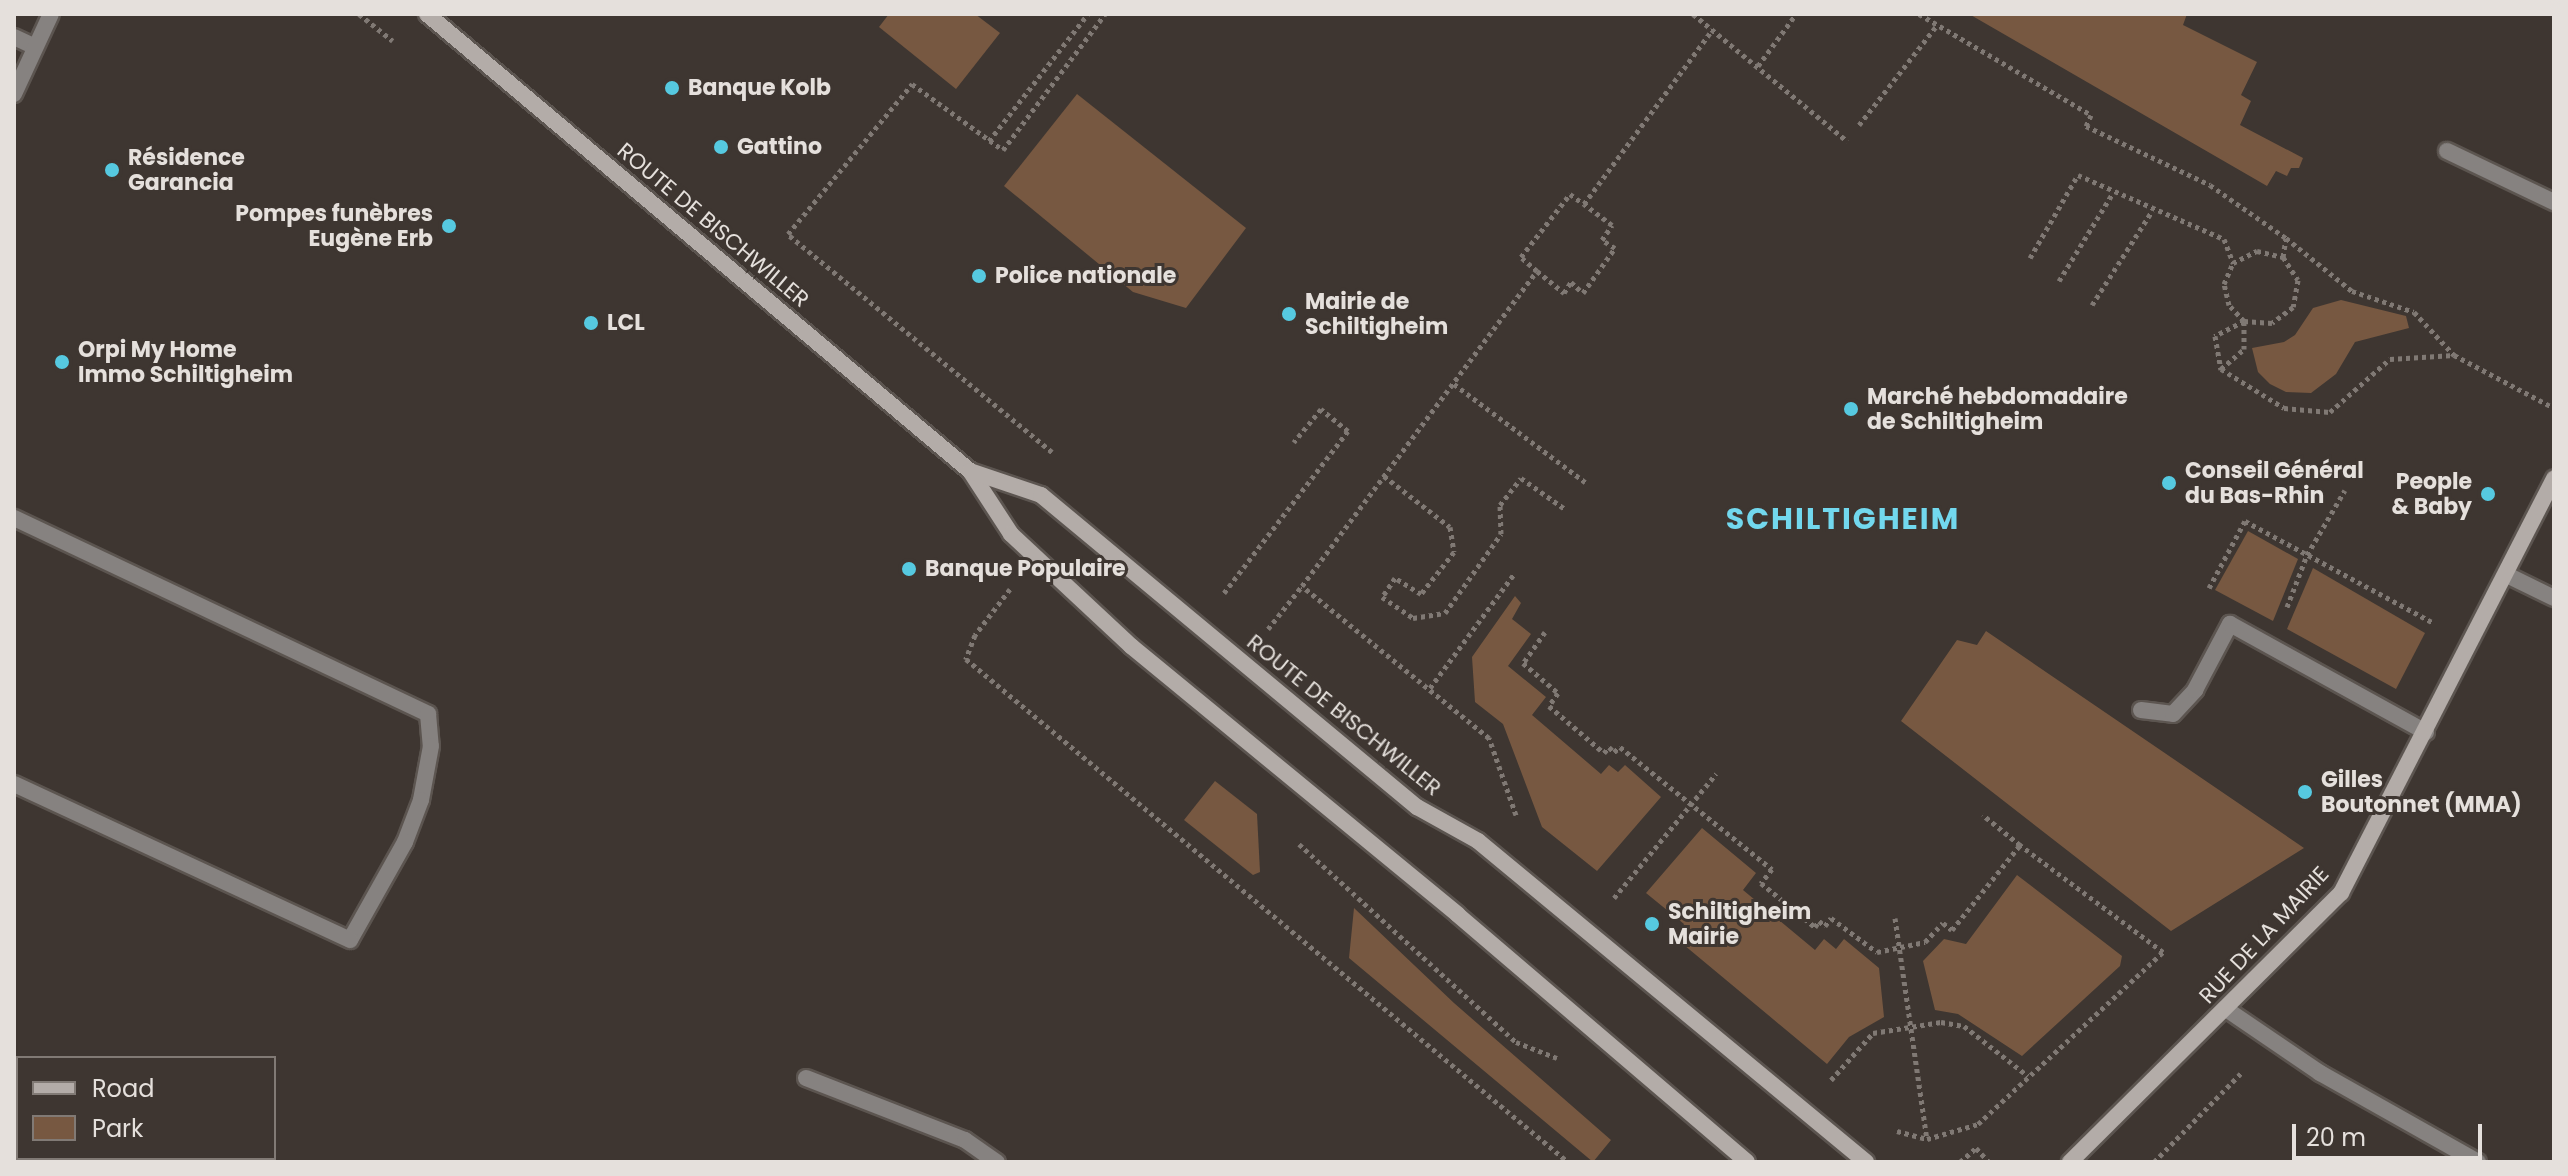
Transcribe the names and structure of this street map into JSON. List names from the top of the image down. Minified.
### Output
{"streets":{"main road":["ROUTE DE BISCHWILLER","RUE DE LA MAIRIE"]},"districts":["SCHILTIGHEIM"],"places":["Banque Kolb","Gattino","Résidence Garancia","Pompes funèbres Eugène Erb","Police nationale","Mairie de Schiltigheim","LCL","Orpi My Home Immo Schiltigheim","Marché hebdomadaire de Schiltigheim","Conseil Général du Bas-Rhin","People & Baby","Banque Populaire","Gilles Boutonnet (MMA)","Schiltigheim Mairie"],"legend":["Road","Park"],"scale_bar":"20 m"}
